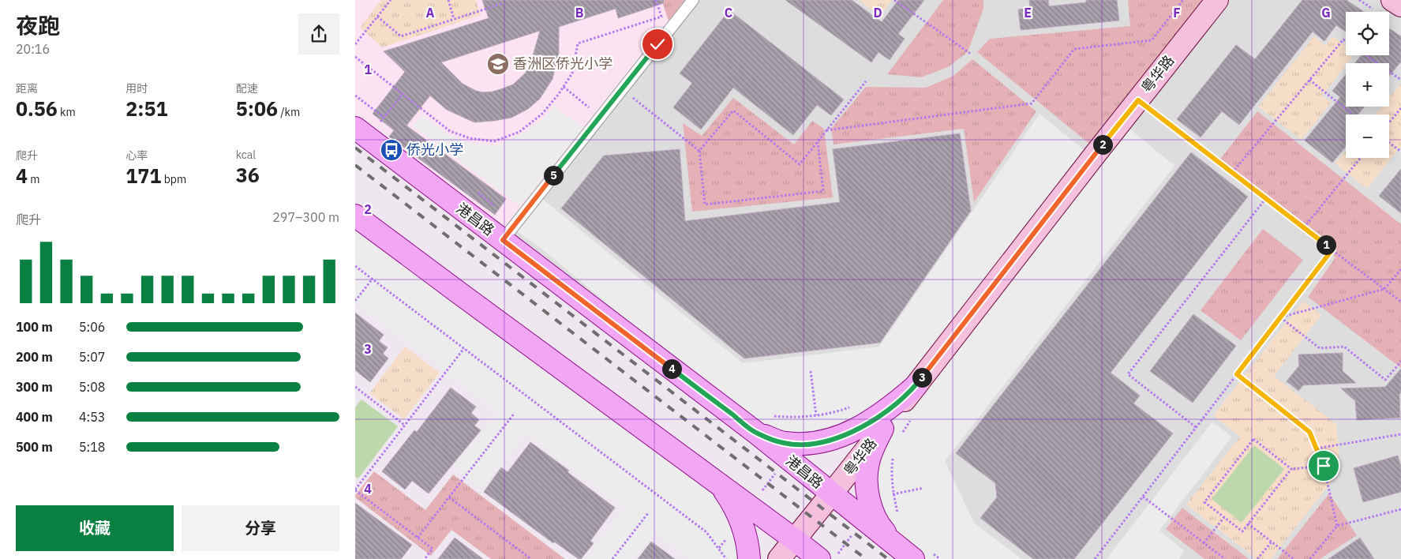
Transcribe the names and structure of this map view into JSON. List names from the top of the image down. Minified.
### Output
{"streets":{"main road":["粤华路","港昌路"]},"crossings":[["粤华路","港昌路"]],"places":{"school or university":["香洲区侨光小学"],"bus stop":["侨光小学"]},"page":{"heading":["夜跑","20:16"],"map_buttons":["+","−"],"stats":[["距离","0.56 km"],["用时","2:51"],["配速","5:06 /km"],["爬升","4 m"],["心率","171 bpm"],["kcal","36"]],"pins":["2","5","1","4","3"],"chart":["爬升","297–300 m"],"list":[{"name":"100 m","note":"5:06"},{"name":"200 m","note":"5:07"},{"name":"300 m","note":"5:08"},{"name":"400 m","note":"4:53"},{"name":"500 m","note":"5:18"}],"buttons":["收藏","分享"]},"grid":{"columns":["A","B","C","D","E","F","G"],"rows":["1","2","3","4"]}}
